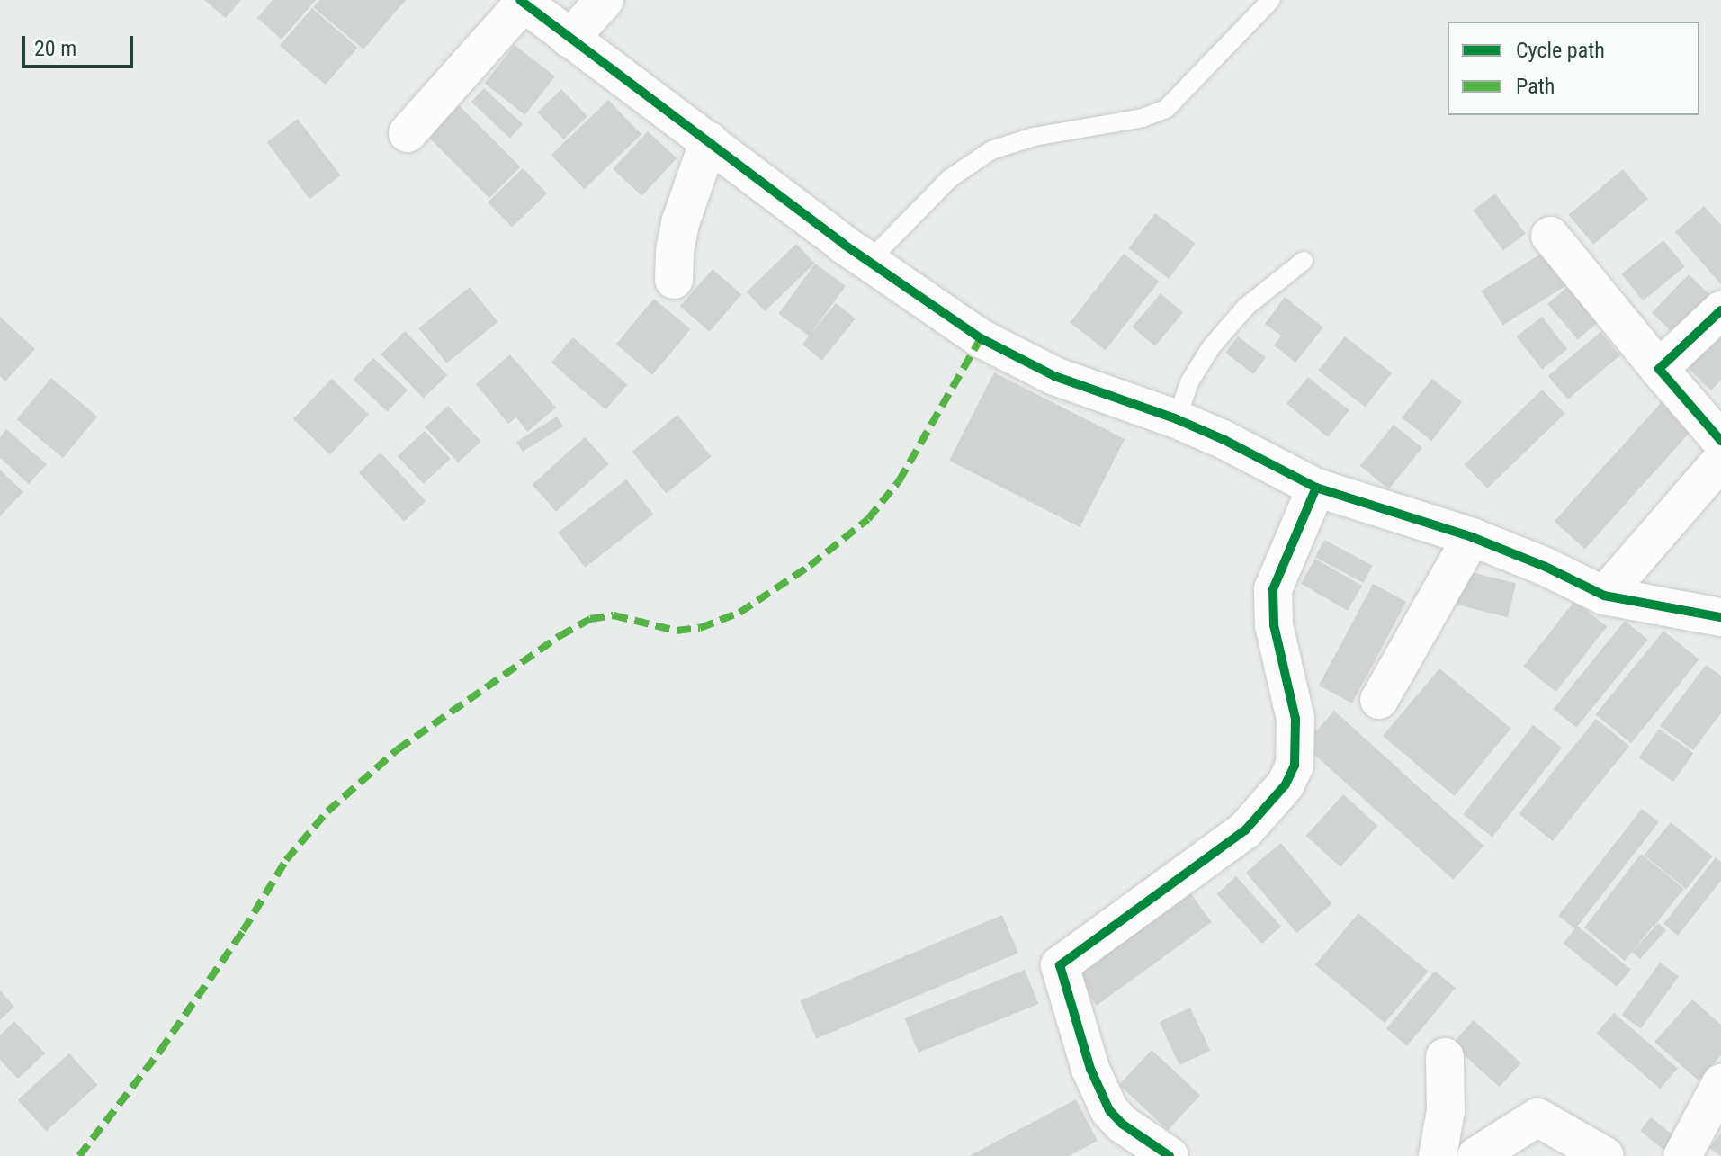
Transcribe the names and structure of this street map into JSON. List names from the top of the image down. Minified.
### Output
{"legend":["Cycle path","Path"],"scale_bar":"20 m"}
